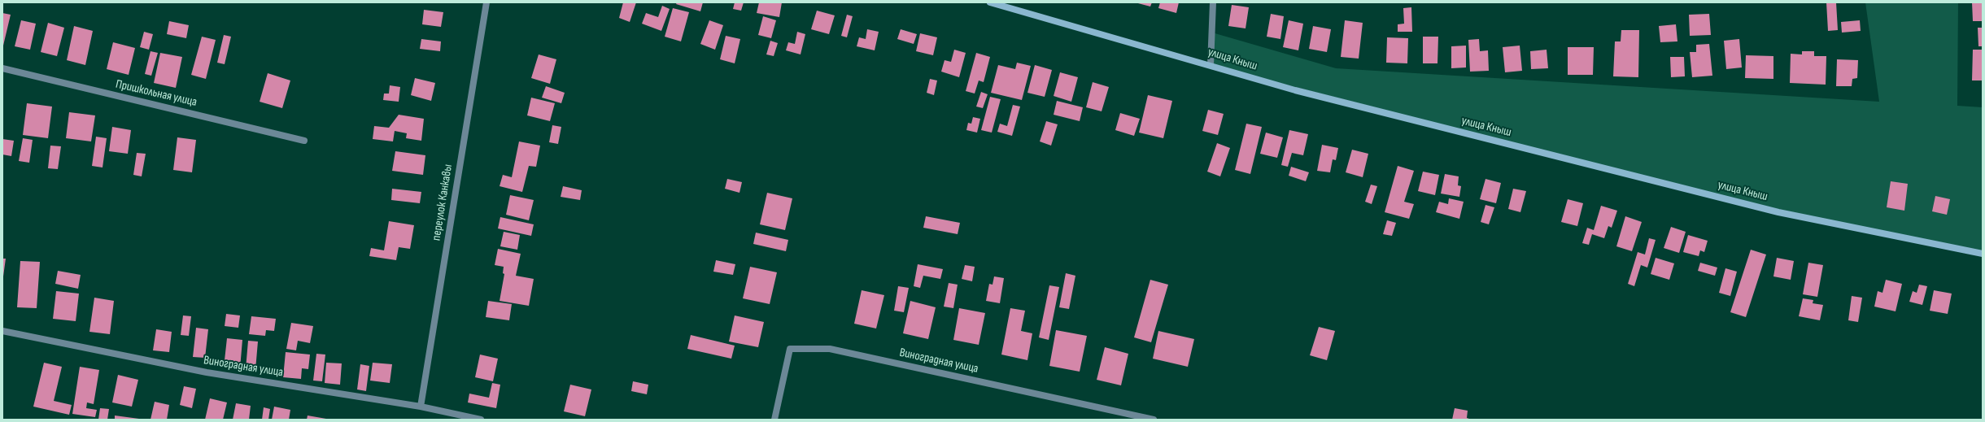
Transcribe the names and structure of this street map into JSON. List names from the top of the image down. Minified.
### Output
{"streets":{"street":["улица Кныш","Пришкольная улица","переулок Канкавы","Виноградная улица"]},"crossings":[["переулок Канкавы","Виноградная улица"]]}
